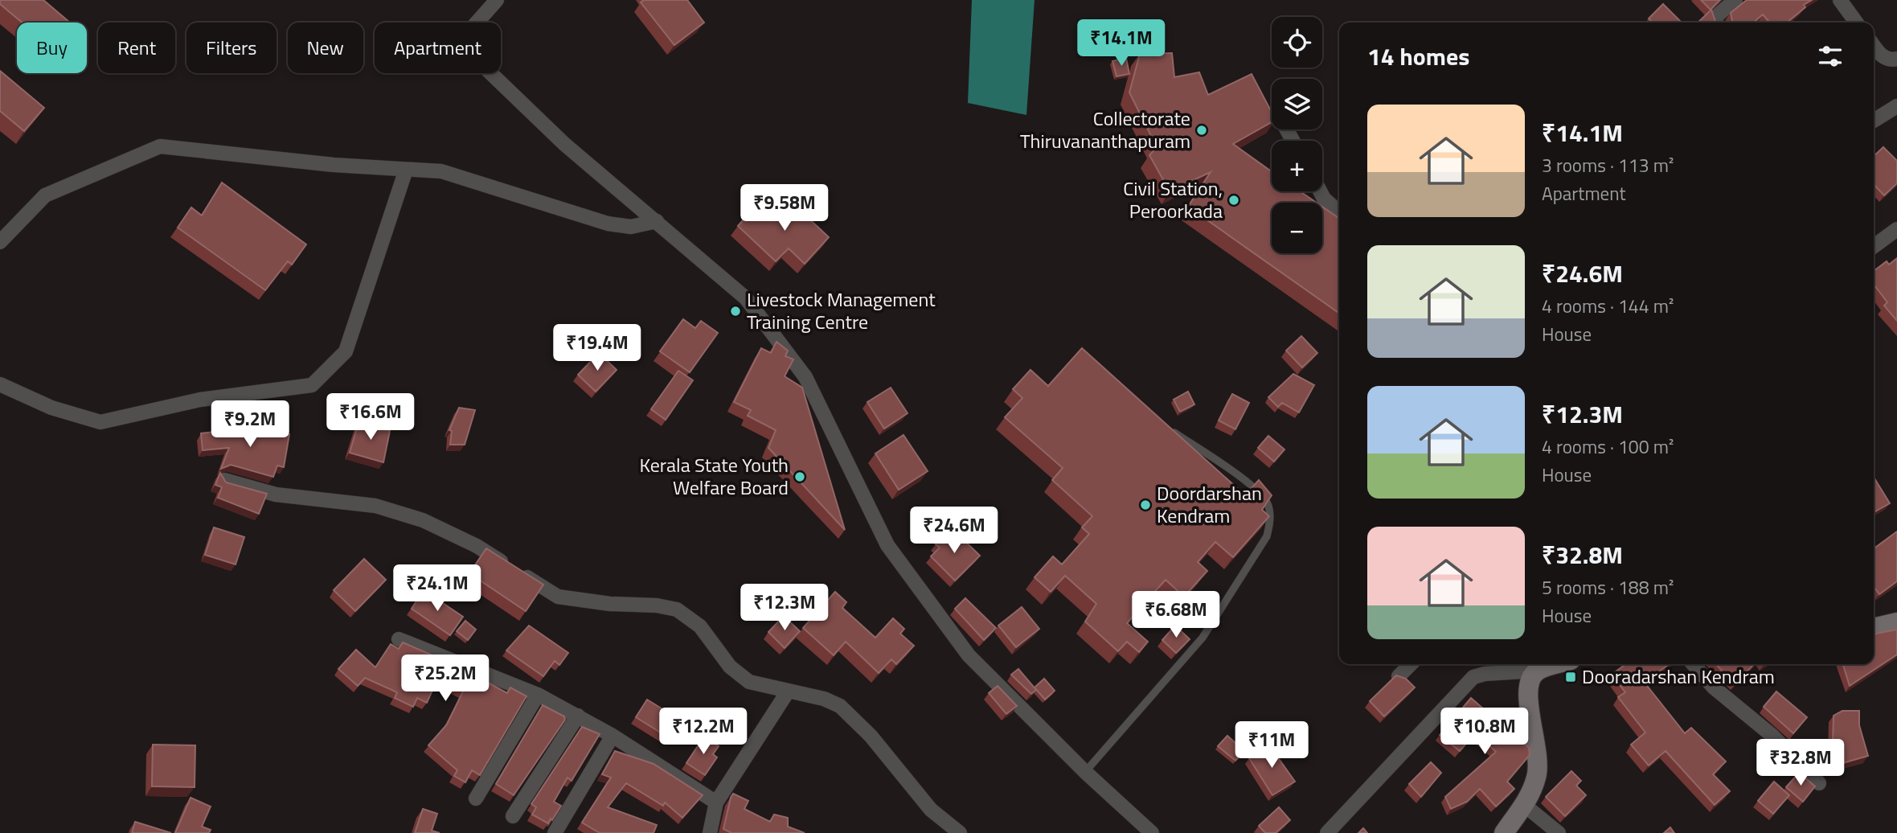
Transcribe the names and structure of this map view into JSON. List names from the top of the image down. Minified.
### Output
{"places":{"other":["Collectorate Thiruvananthapuram","Civil Station, Peroorkada","Livestock Management Training Centre","Kerala State Youth Welfare Board","Doordarshan Kendram"],"transit":["Dooradarshan Kendram"]},"page":{"map_buttons":["+","−"],"price":["₹14.1M","₹9.58M","₹19.4M","₹16.6M","₹9.2M","₹24.6M","₹24.1M","₹12.3M","₹6.68M","₹25.2M","₹12.2M","₹10.8M","₹11M","₹32.8M"],"chip":["Buy","Rent","Filters","New","Apartment"],"heading":"14 homes","list":[{"name":"₹14.1M","note":"3 rooms · 113 m² · Apartment"},{"name":"₹24.6M","note":"4 rooms · 144 m² · House"},{"name":"₹12.3M","note":"4 rooms · 100 m² · House"},{"name":"₹32.8M","note":"5 rooms · 188 m² · House"}]}}
